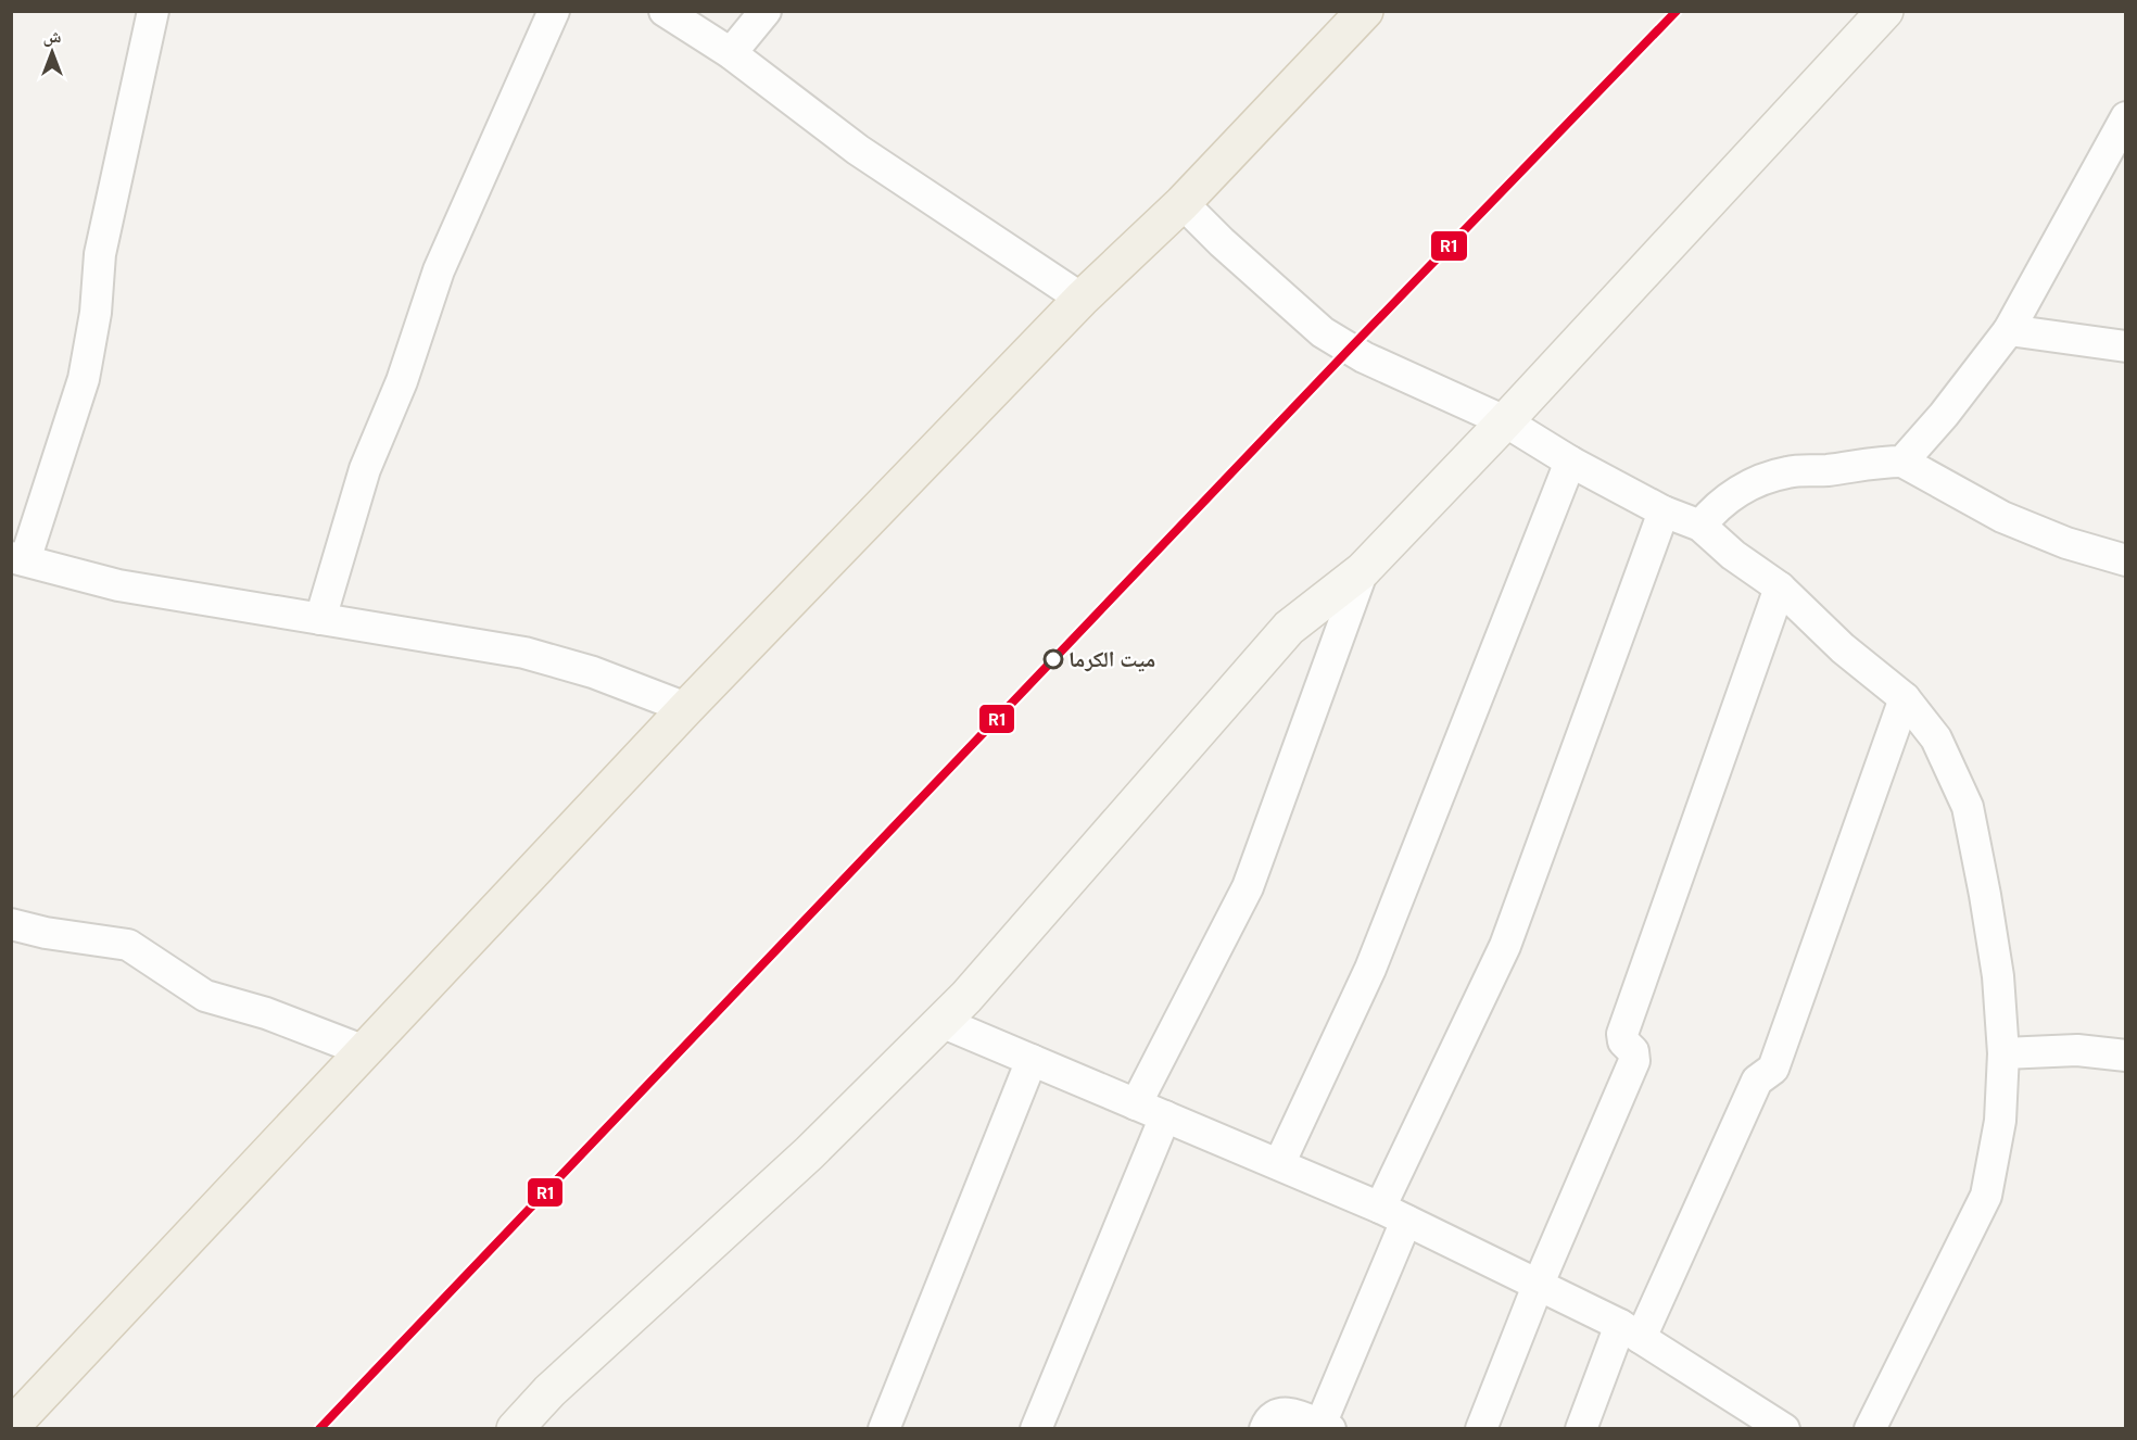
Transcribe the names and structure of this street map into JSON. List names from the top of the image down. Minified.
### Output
{"places":["ميت الكرما"],"lines":["transit line R1"],"north":"top"}
